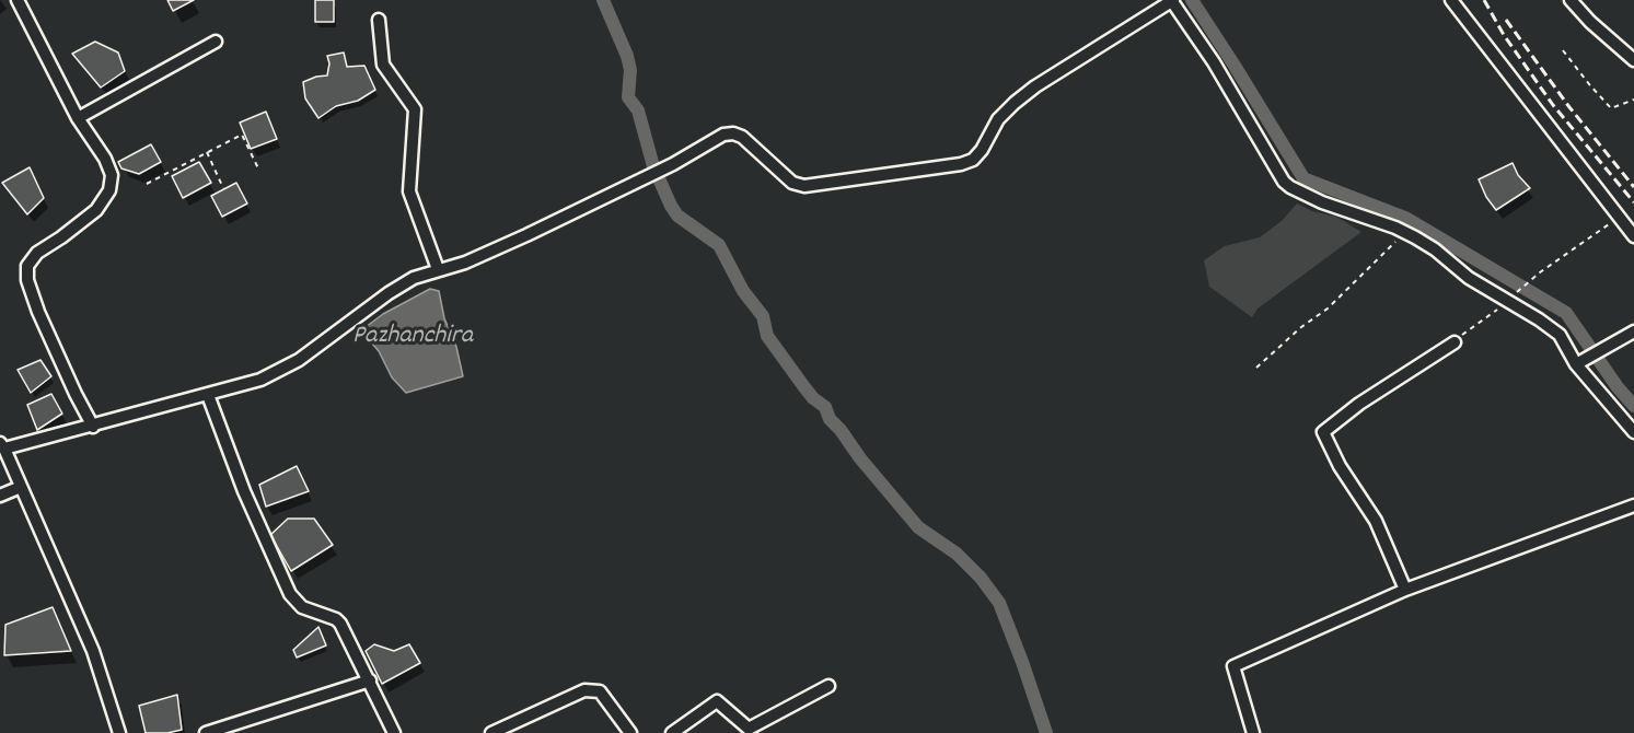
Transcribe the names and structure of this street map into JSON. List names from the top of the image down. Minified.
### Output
{"water":["Pazhanchira"]}
